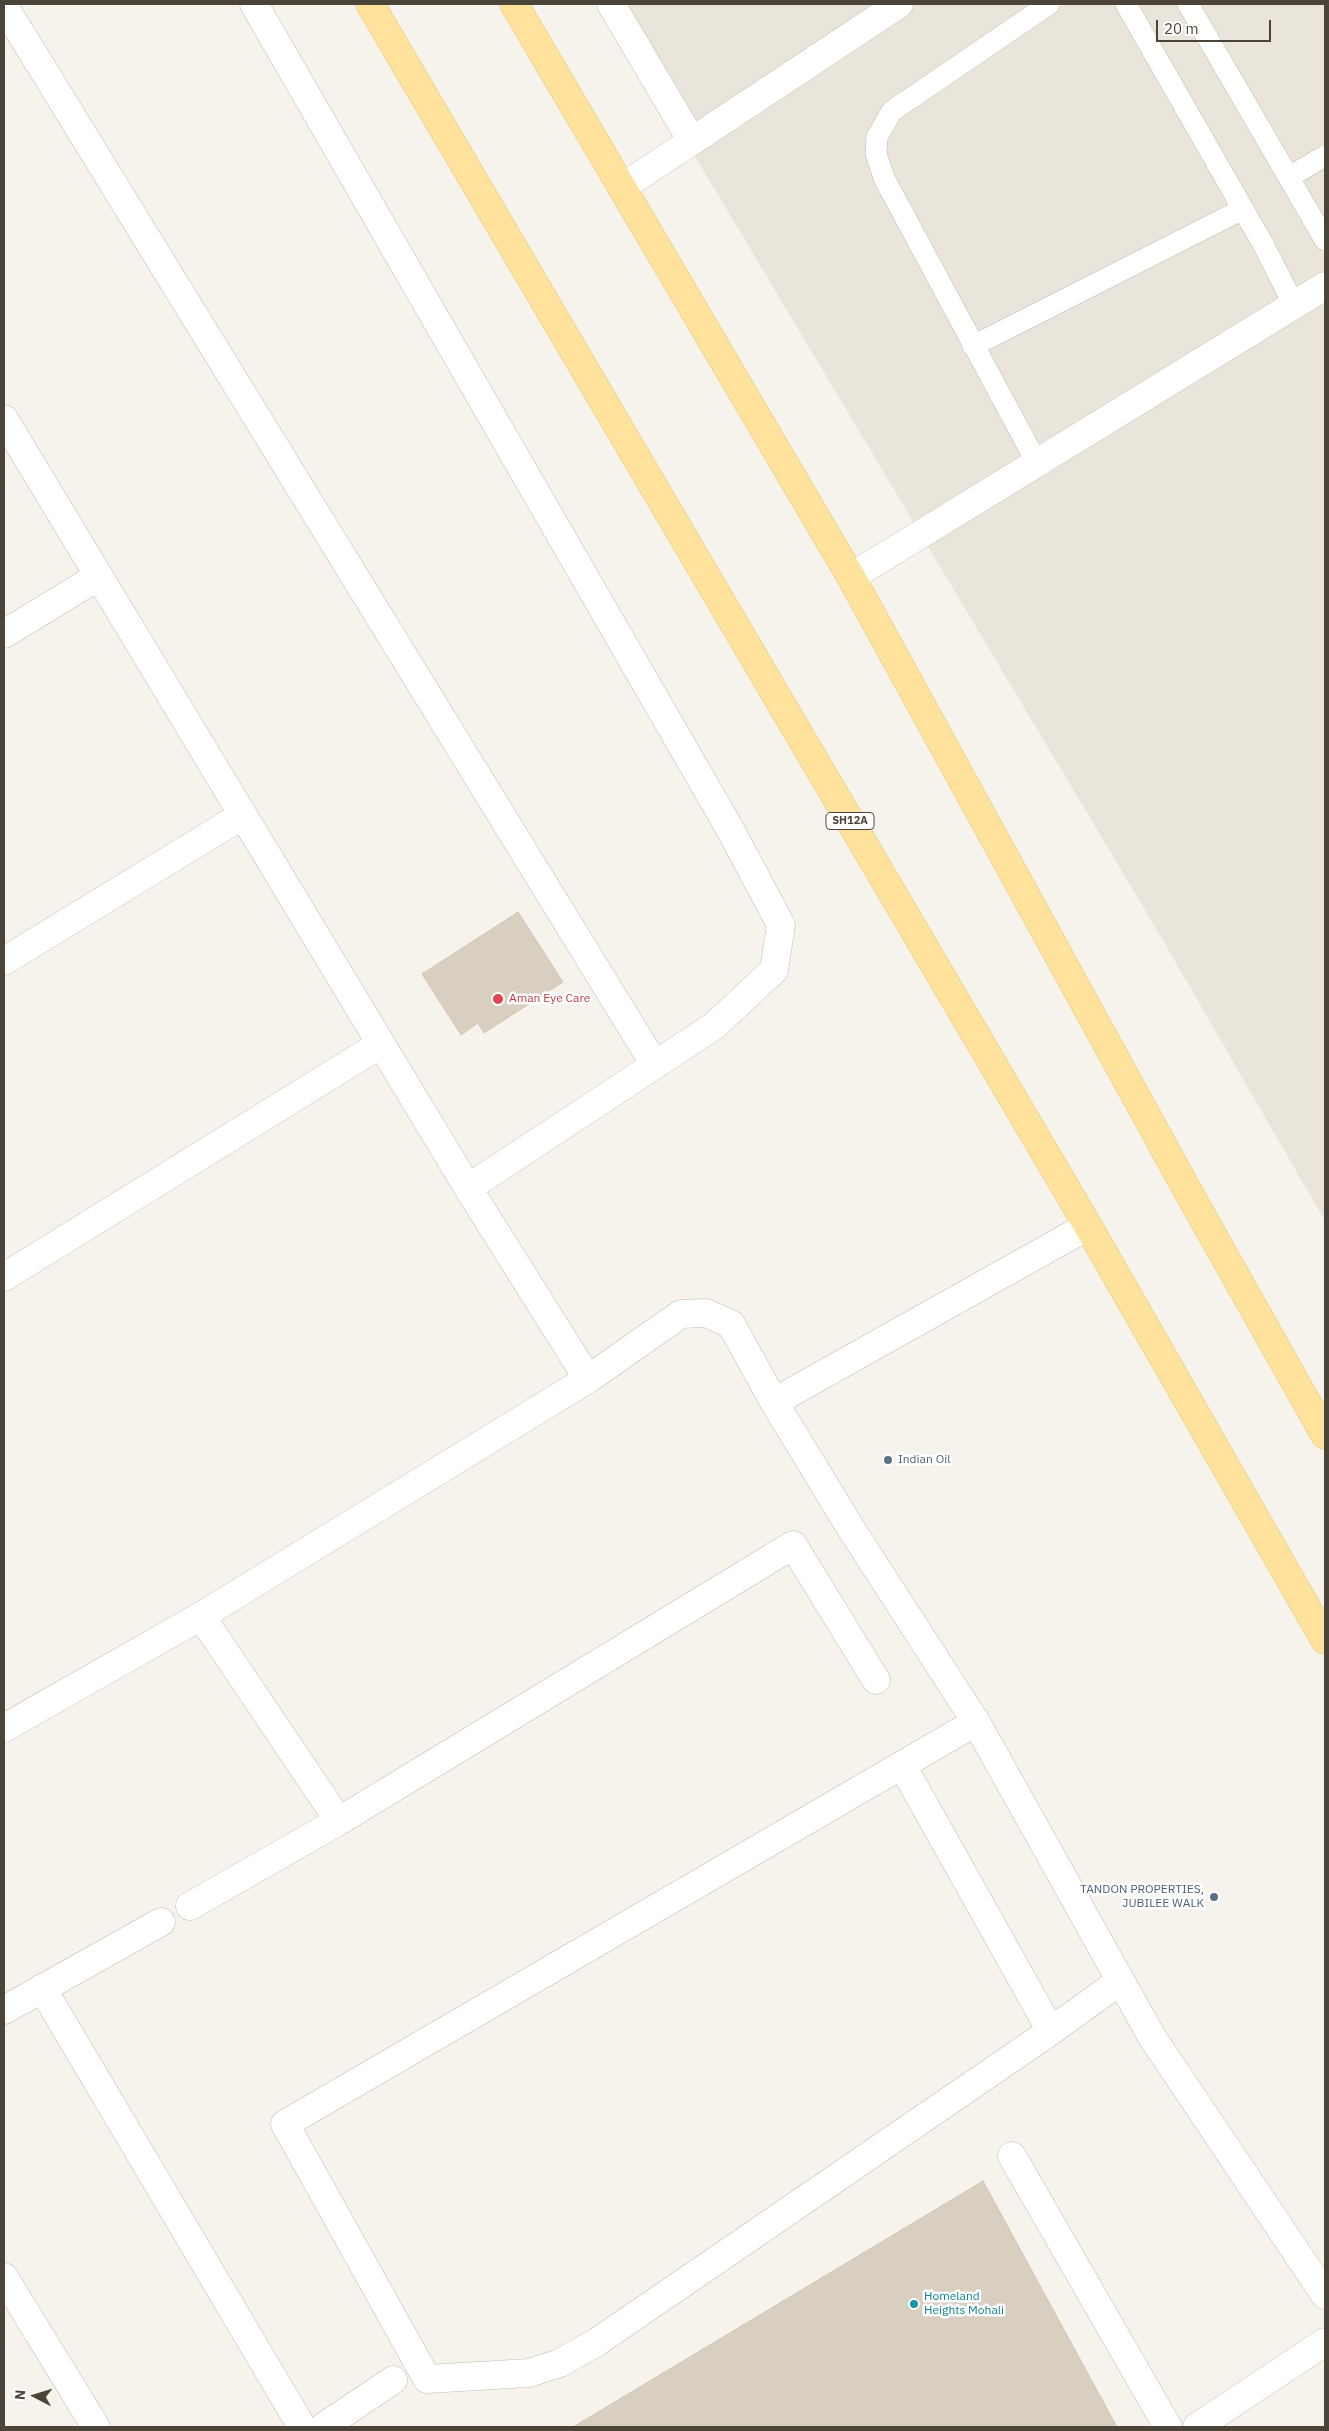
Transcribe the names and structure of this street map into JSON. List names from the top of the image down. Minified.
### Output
{"streets":{"main road":["SH12A"]},"places":["Aman Eye Care","Indian Oil","TANDON PROPERTIES, JUBILEE WALK","Homeland Heights Mohali"],"scale_bar":"20 m","north":"left"}
